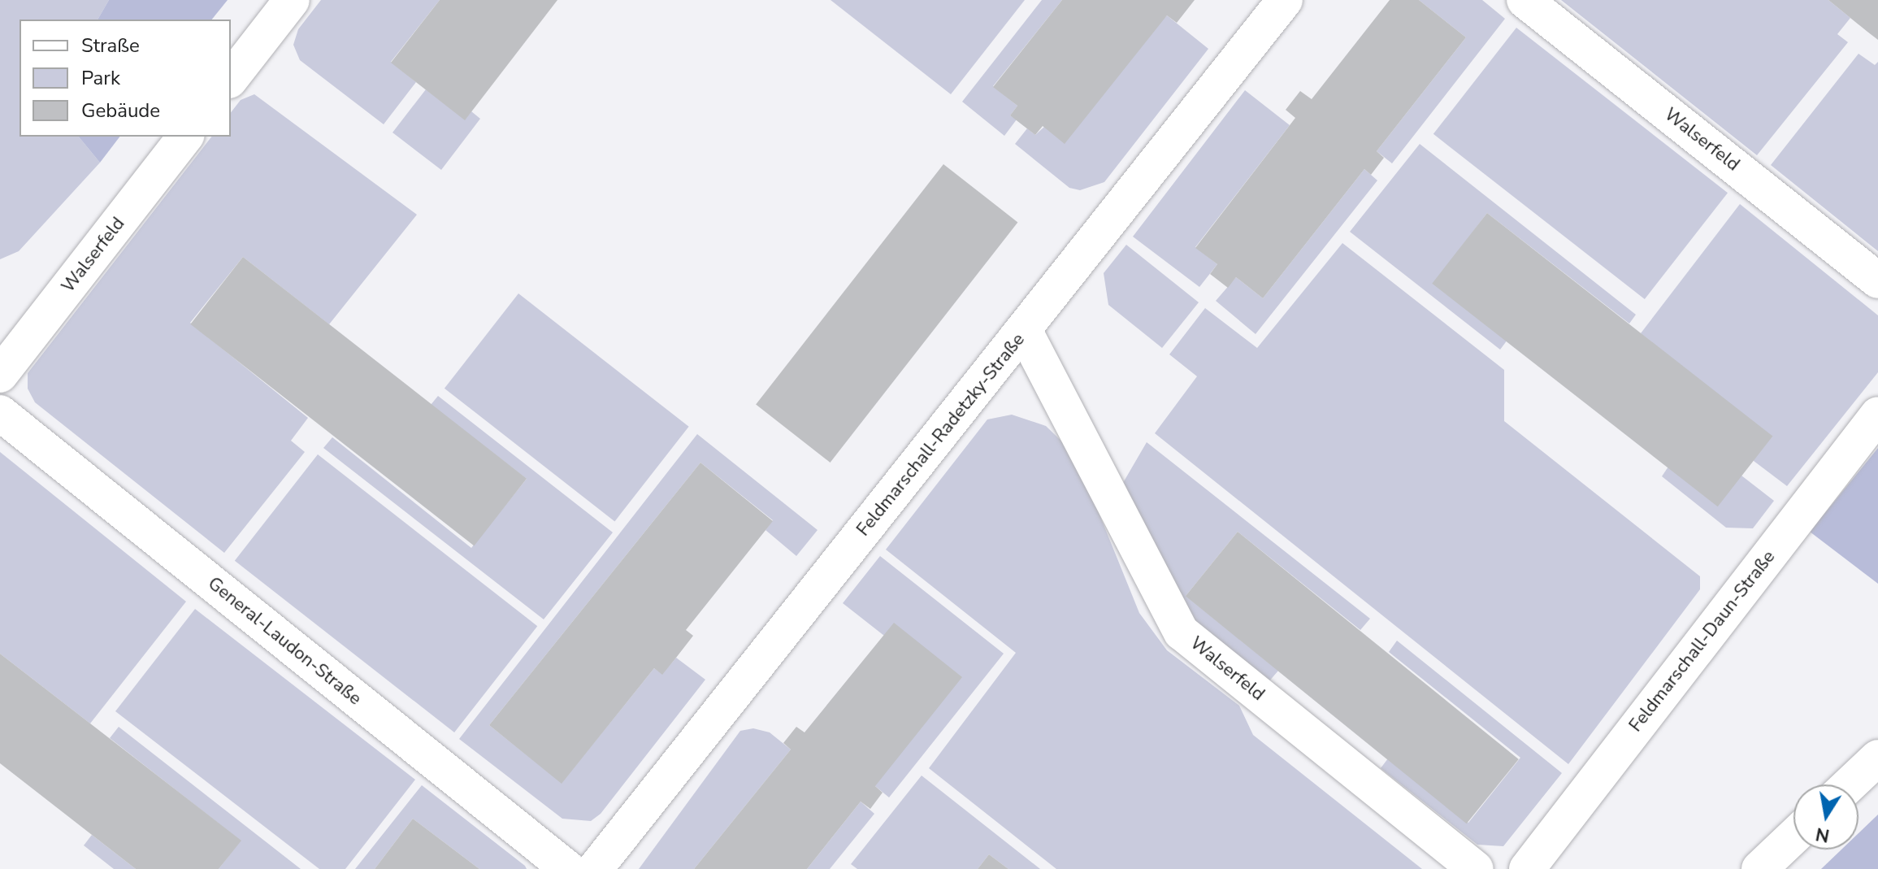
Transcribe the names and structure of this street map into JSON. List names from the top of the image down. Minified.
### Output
{"streets":{"street":["Walserfeld","Feldmarschall-Radetzky-Straße","General-Laudon-Straße","Feldmarschall-Daun-Straße"]},"crossings":[["Walserfeld","Feldmarschall-Radetzky-Straße"]],"legend":["Straße","Park","Gebäude"],"north":"bottom"}
